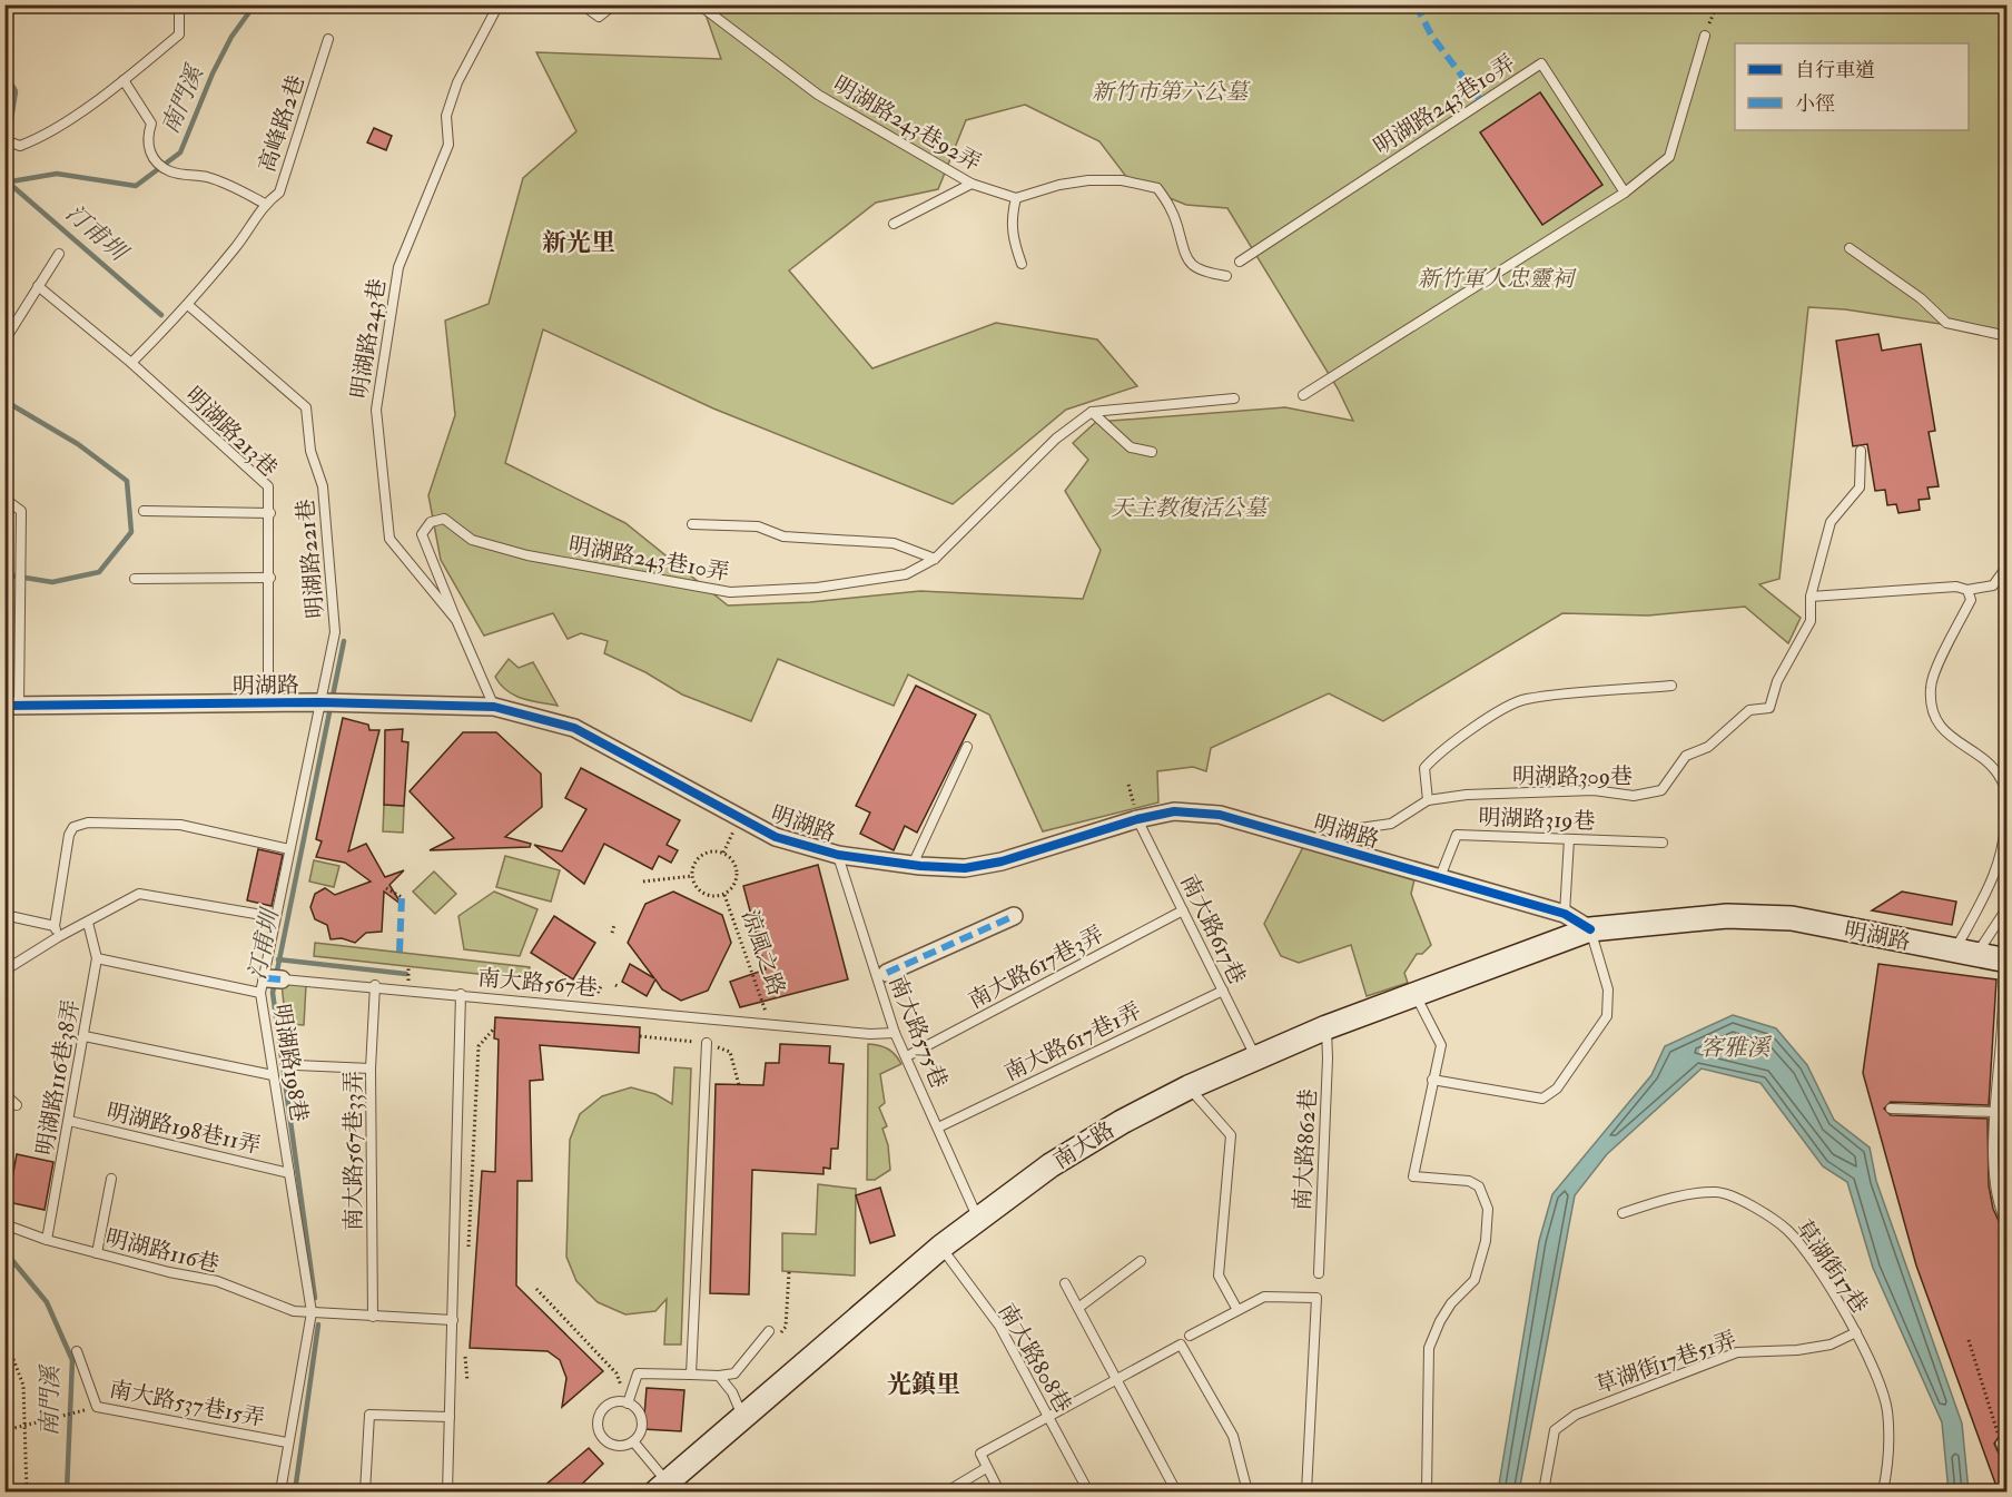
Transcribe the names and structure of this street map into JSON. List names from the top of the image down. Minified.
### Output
{"streets":{"main road":["明湖路","南大路"],"lane":["明湖路243巷10弄","高峰路2巷","明湖路243巷92弄","明湖路243巷","明湖路213巷","明湖路221巷","明湖路309巷","明湖路319巷","南大路617巷","南大路617巷3弄","南大路567巷","南大路575巷","南大路617巷1弄","明湖路198巷","明湖路116巷38弄","明湖路198巷11弄","南大路862巷","南大路567巷33弄","明湖路116巷","草湖街17巷","南大路808巷","草湖街17巷51弄","南大路537巷15弄"],"path":["涼風之路"]},"crossings":[["明湖路243巷10弄","明湖路243巷"],["明湖路243巷","明湖路"],["明湖路213巷","明湖路"],["明湖路221巷","明湖路"],["明湖路221巷","明湖路198巷"],["明湖路","明湖路309巷"],["明湖路","明湖路319巷"],["明湖路","南大路617巷"],["明湖路","南大路575巷"],["明湖路","明湖路198巷"],["明湖路","南大路"],["南大路617巷","南大路617巷3弄"],["南大路617巷","南大路617巷1弄"],["南大路617巷","南大路"],["涼風之路","南大路567巷"],["南大路617巷3弄","南大路575巷"],["南大路567巷","南大路575巷"],["南大路575巷","南大路617巷1弄"],["南大路575巷","南大路"],["明湖路198巷","明湖路198巷11弄"],["明湖路198巷","明湖路116巷"],["明湖路198巷","南大路537巷15弄"],["明湖路116巷38弄","明湖路198巷11弄"],["明湖路116巷38弄","明湖路116巷"],["南大路","南大路862巷"],["南大路","南大路808巷"],["草湖街17巷","草湖街17巷51弄"]],"districts":["新光里","光鎮里"],"water":["南門溪","汀甫圳","客雅溪"],"parks":["新竹市第六公墓","新竹軍人忠靈祠","天主教復活公墓"],"legend":["自行車道","小徑"]}
